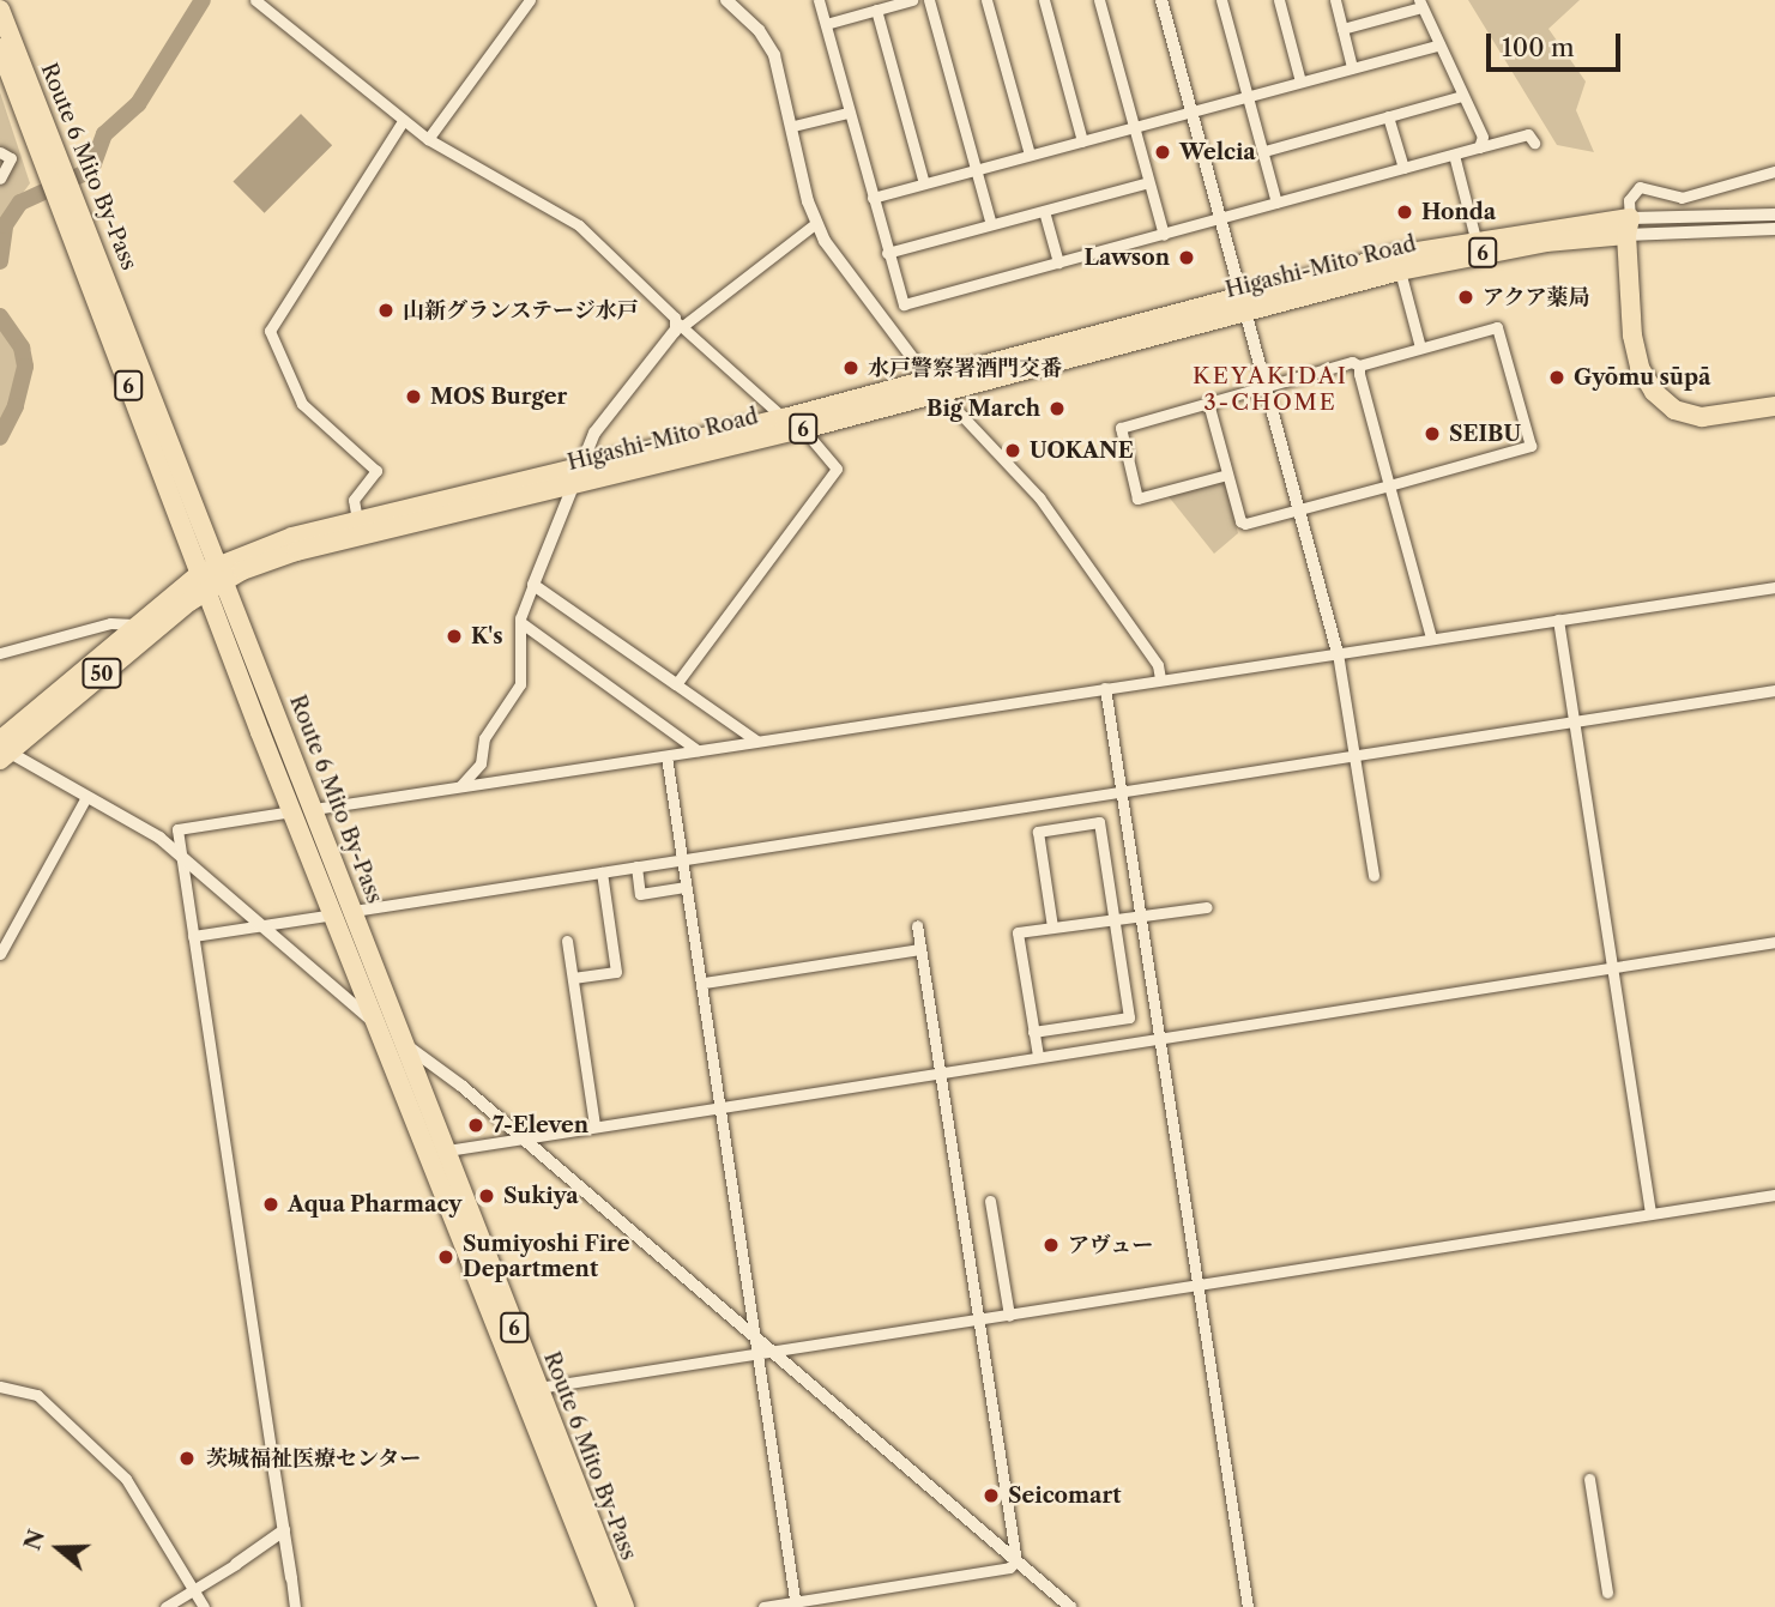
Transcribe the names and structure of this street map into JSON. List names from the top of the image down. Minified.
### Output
{"streets":{"highway":["Route 6 Mito By-Pass","6","Higashi-Mito Road","50"]},"crossings":[["Route 6 Mito By-Pass","Higashi-Mito Road"],["Route 6 Mito By-Pass","50"],["Higashi-Mito Road","50"]],"districts":["KEYAKIDAI 3-CHOME"],"places":["Welcia","Honda","Lawson","アクア薬局","山新グランステージ水戸","水戸警察署酒門交番","Gyōmu sūpā","MOS Burger","Big March","SEIBU","UOKANE","K's","7-Eleven","Sukiya","Aqua Pharmacy","アヴュー","Sumiyoshi Fire Department","茨城福祉医療センター","Seicomart"],"scale_bar":"100 m","north":"left"}
